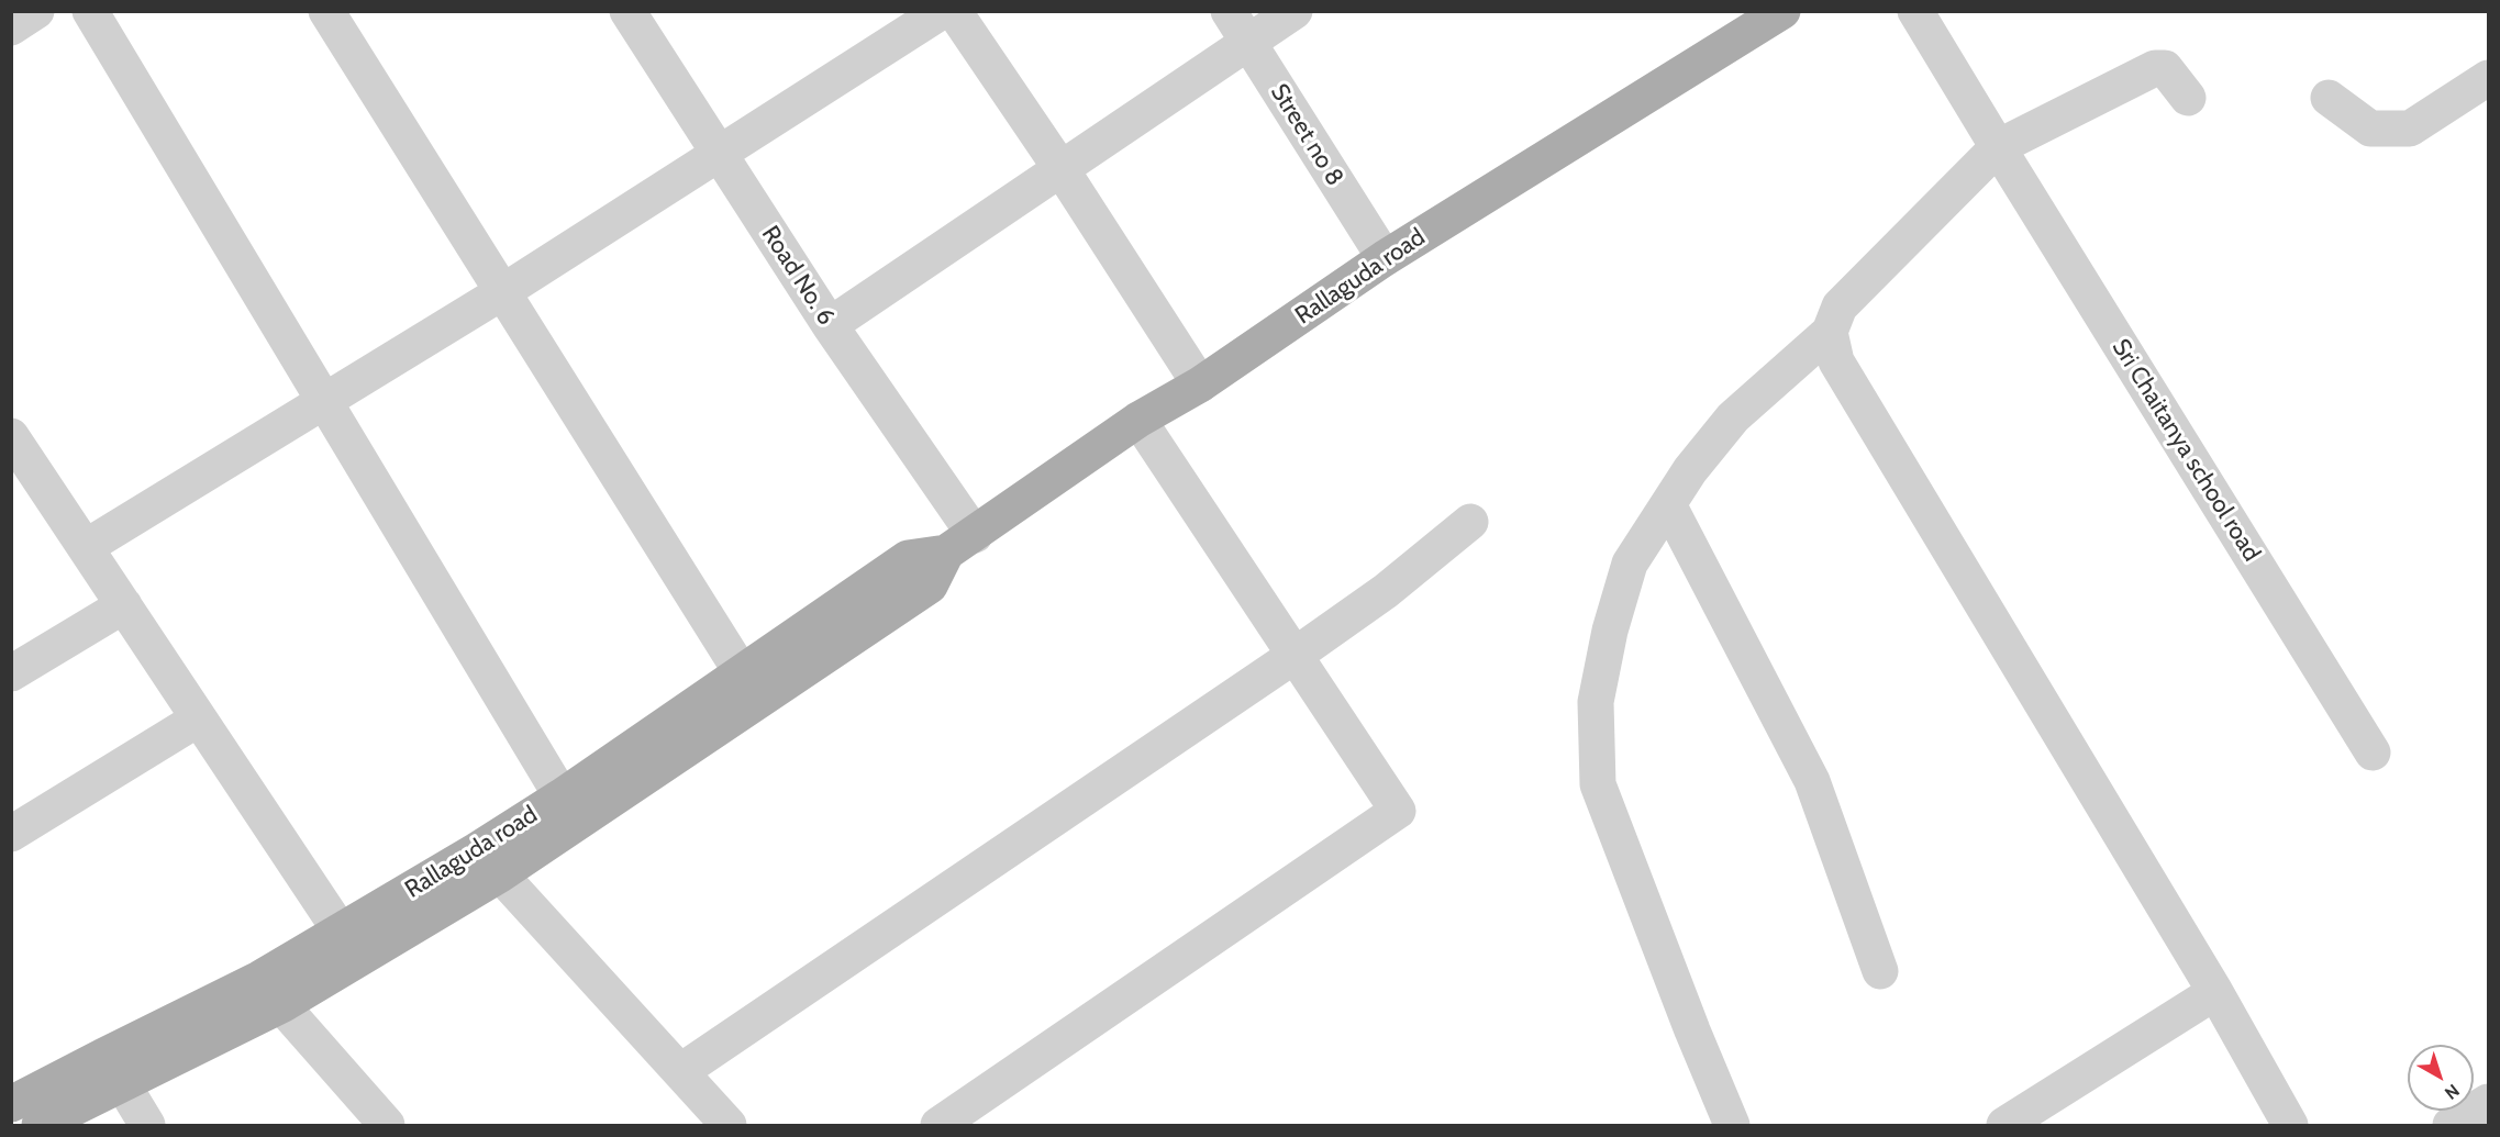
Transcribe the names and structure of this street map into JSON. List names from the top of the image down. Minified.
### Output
{"streets":{"main road":["Rallaguda road"],"street":["Street no 8","Road No. 6","Sri Chaitanya school road"]},"crossings":[["Street no 8","Rallaguda road"],["Road No. 6","Rallaguda road"]],"north":"bottom right"}
